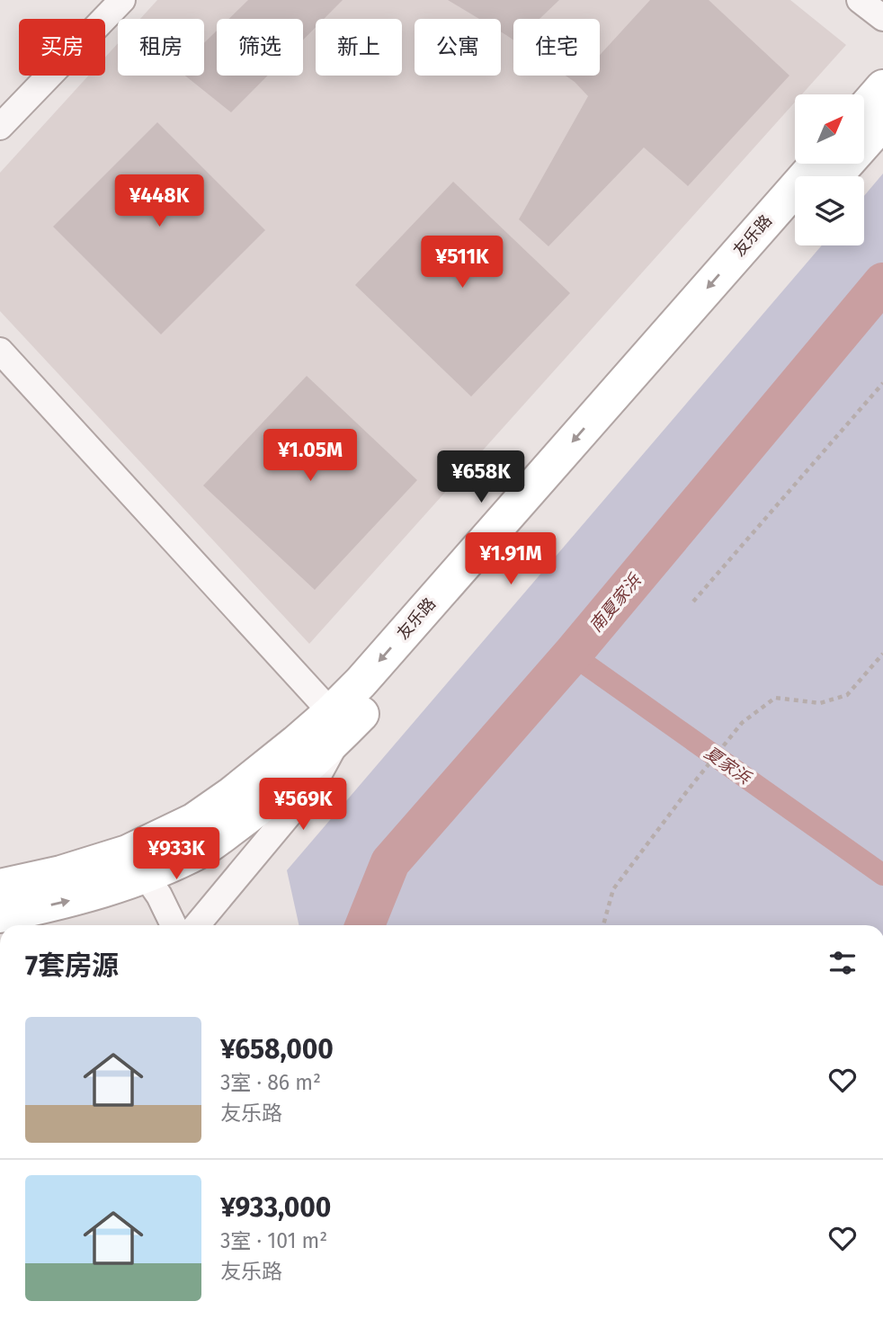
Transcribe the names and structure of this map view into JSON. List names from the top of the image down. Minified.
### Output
{"streets":{"main road":["友乐路"]},"water":["南夏家浜","夏家浜"],"north":"top right","page":{"chip":["买房","租房","筛选","新上","公寓","住宅"],"price":["¥448K","¥511K","¥1.05M","¥658K","¥1.91M","¥569K","¥933K"],"heading":"7套房源","list":[{"name":"¥658,000","note":"3室 · 86 m² · 友乐路"},{"name":"¥933,000","note":"3室 · 101 m² · 友乐路"}]}}
